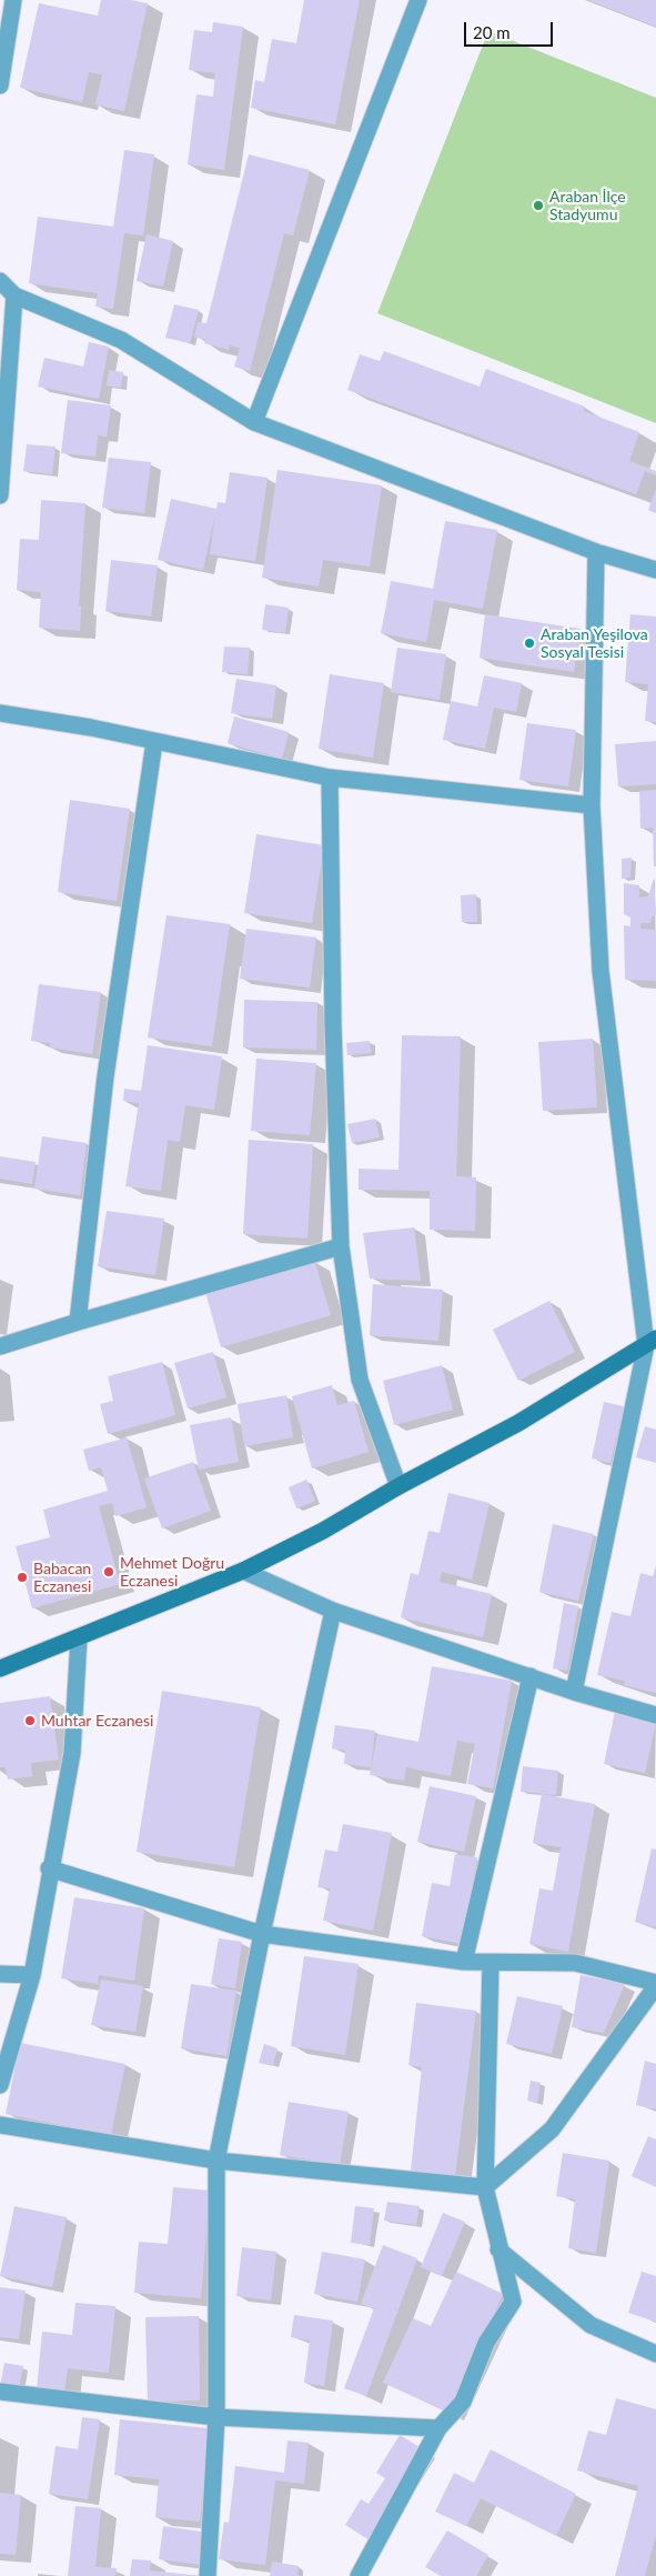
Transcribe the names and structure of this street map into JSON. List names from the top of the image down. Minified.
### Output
{"places":["Araban İlçe Stadyumu","Araban Yeşilova Sosyal Tesisi","Mehmet Doğru Eczanesi","Babacan Eczanesi","Muhtar Eczanesi"],"scale_bar":"20 m"}
